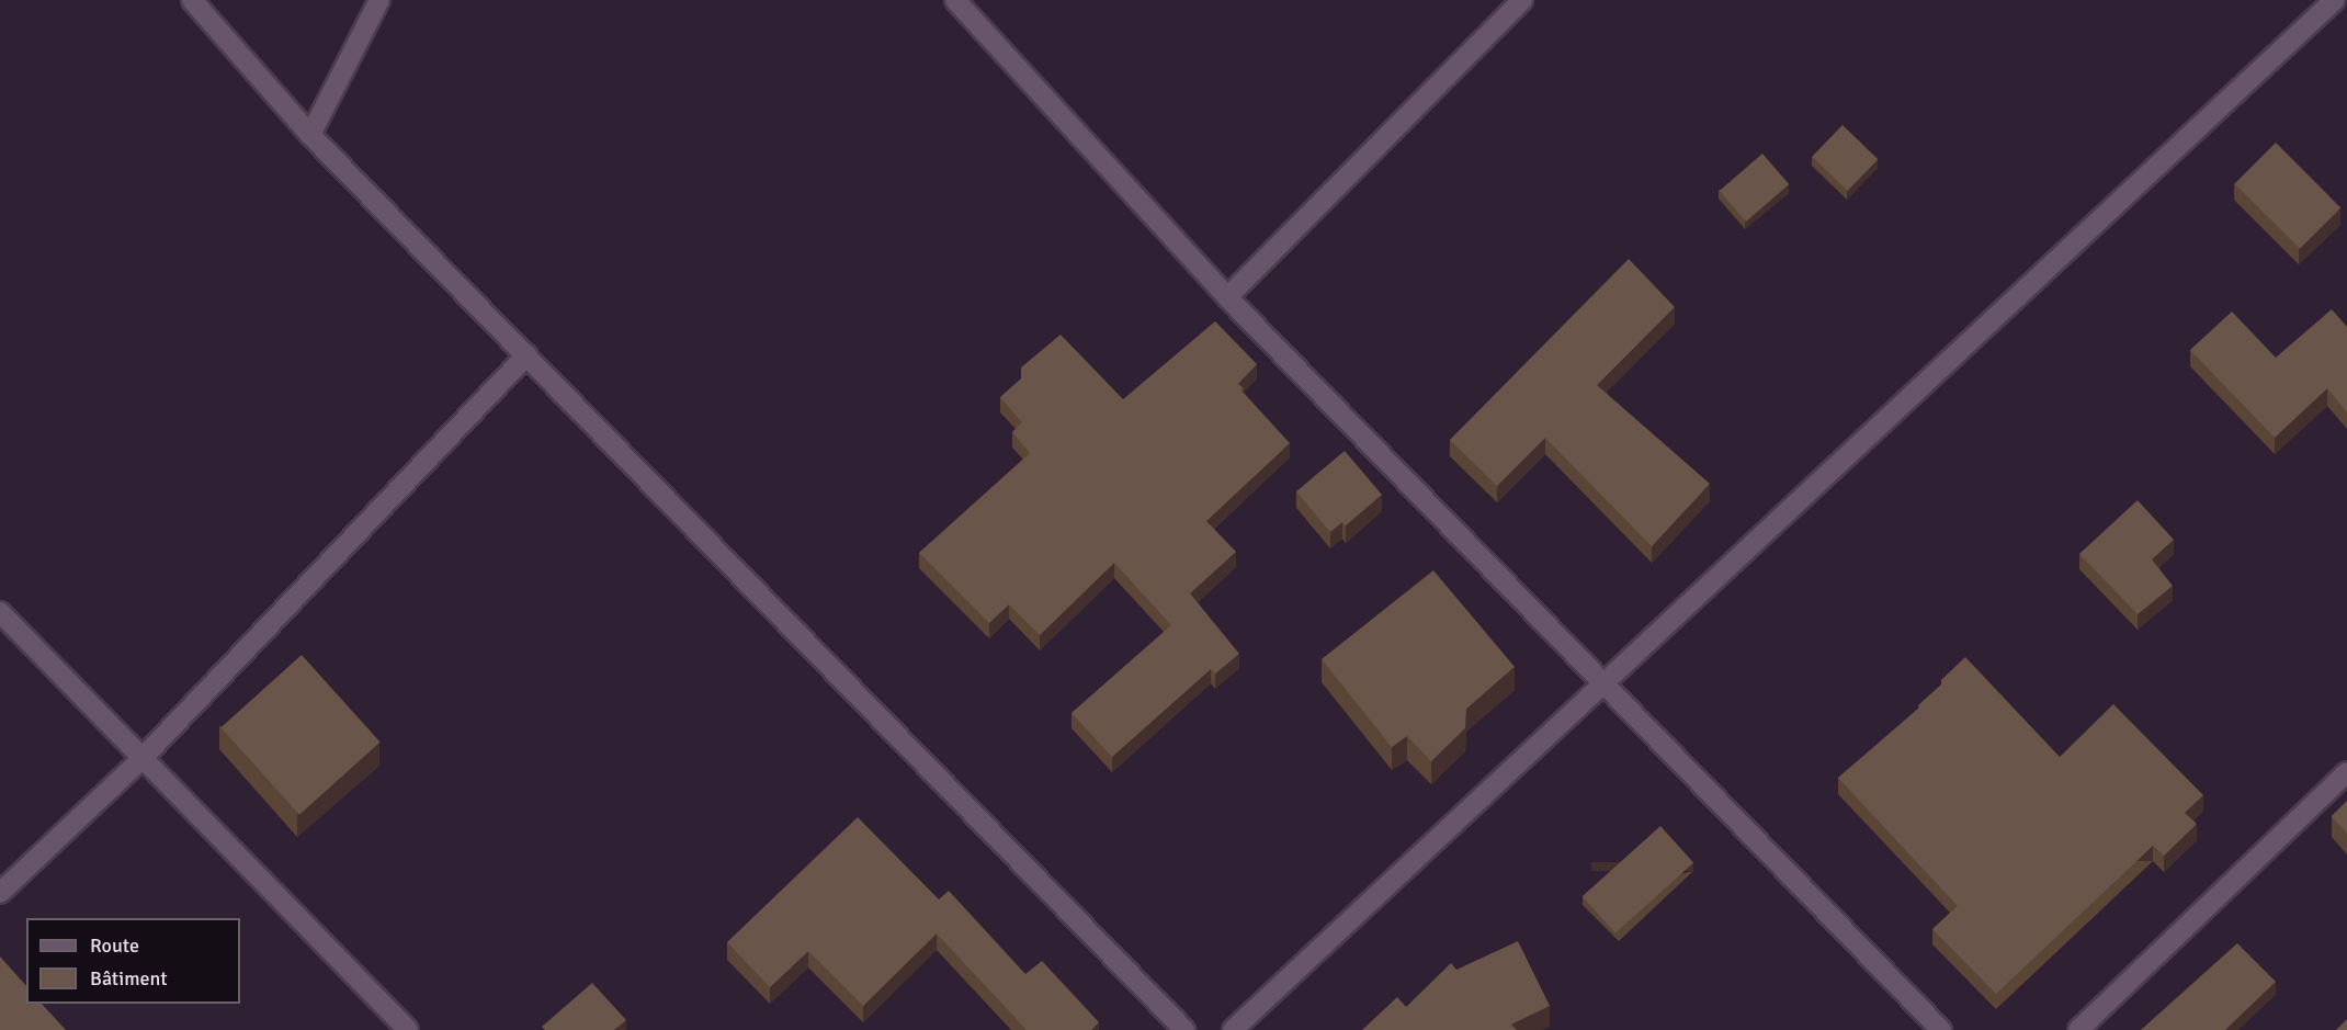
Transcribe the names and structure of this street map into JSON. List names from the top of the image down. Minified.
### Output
{"legend":["Route","Bâtiment"]}
